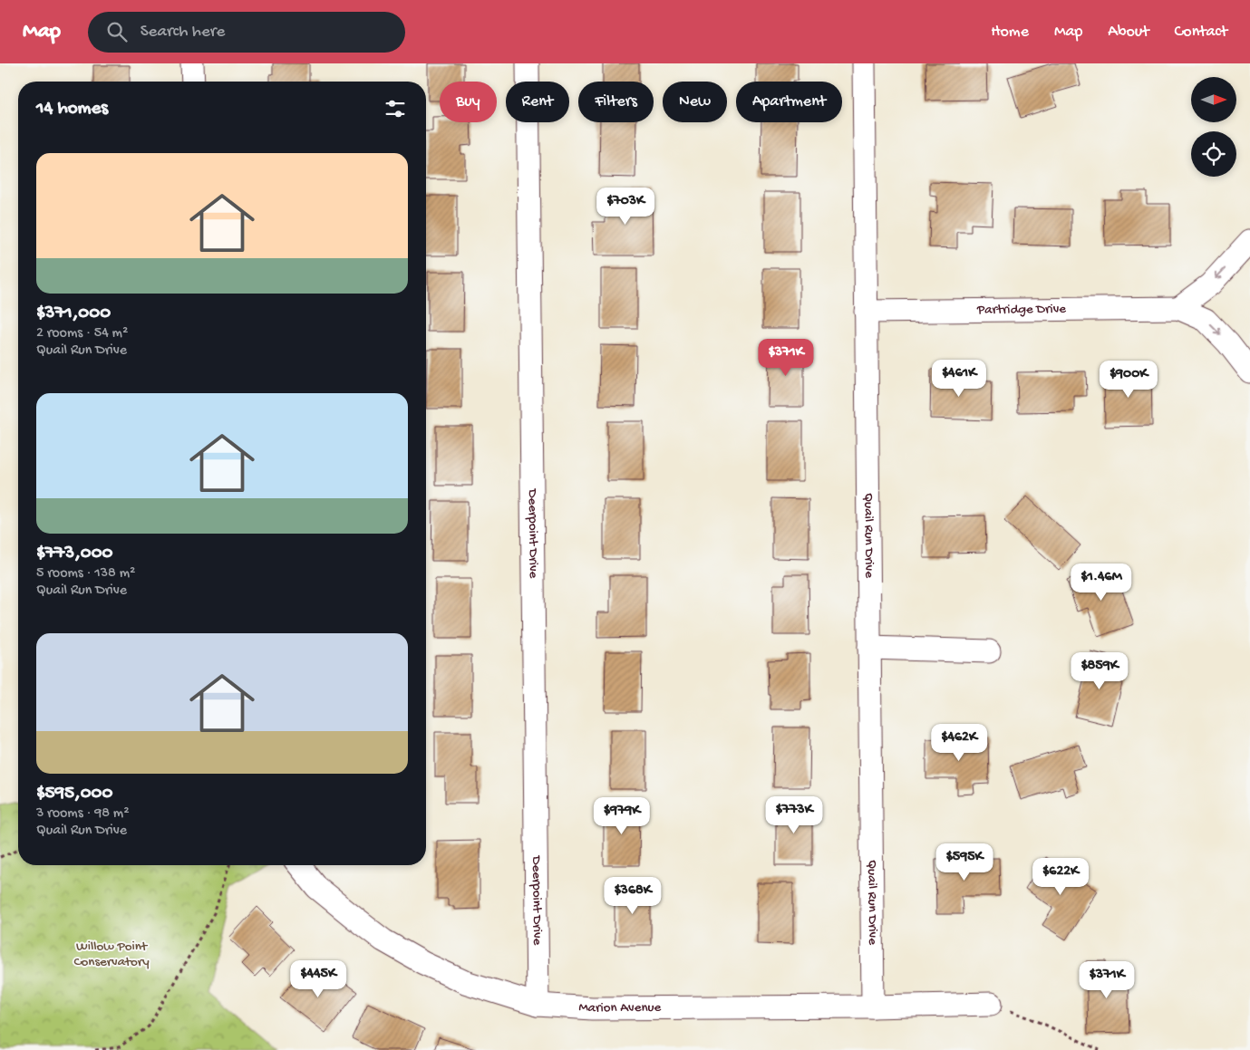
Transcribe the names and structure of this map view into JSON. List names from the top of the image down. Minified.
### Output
{"streets":{"street":["Partridge Drive","Deerpoint Drive","Quail Run Drive","Marion Avenue"]},"crossings":[["Partridge Drive","Quail Run Drive"],["Deerpoint Drive","Marion Avenue"],["Quail Run Drive","Marion Avenue"]],"parks":["Willow Point Conservatory"],"north":"right","page":{"header":"Map","search":"Search here","nav":["Home","Map","About","Contact"],"chip":["Buy","Rent","Filters","New","Apartment"],"heading":"14 homes","list":[{"name":"$371,000","note":"2 rooms · 54 m² · Quail Run Drive"},{"name":"$773,000","note":"5 rooms · 138 m² · Quail Run Drive"},{"name":"$595,000","note":"3 rooms · 98 m² · Quail Run Drive"}],"price":["$703K","$371K","$461K","$900K","$1.46M","$859K","$462K","$773K","$979K","$595K","$622K","$368K","$445K","$371K"]}}
